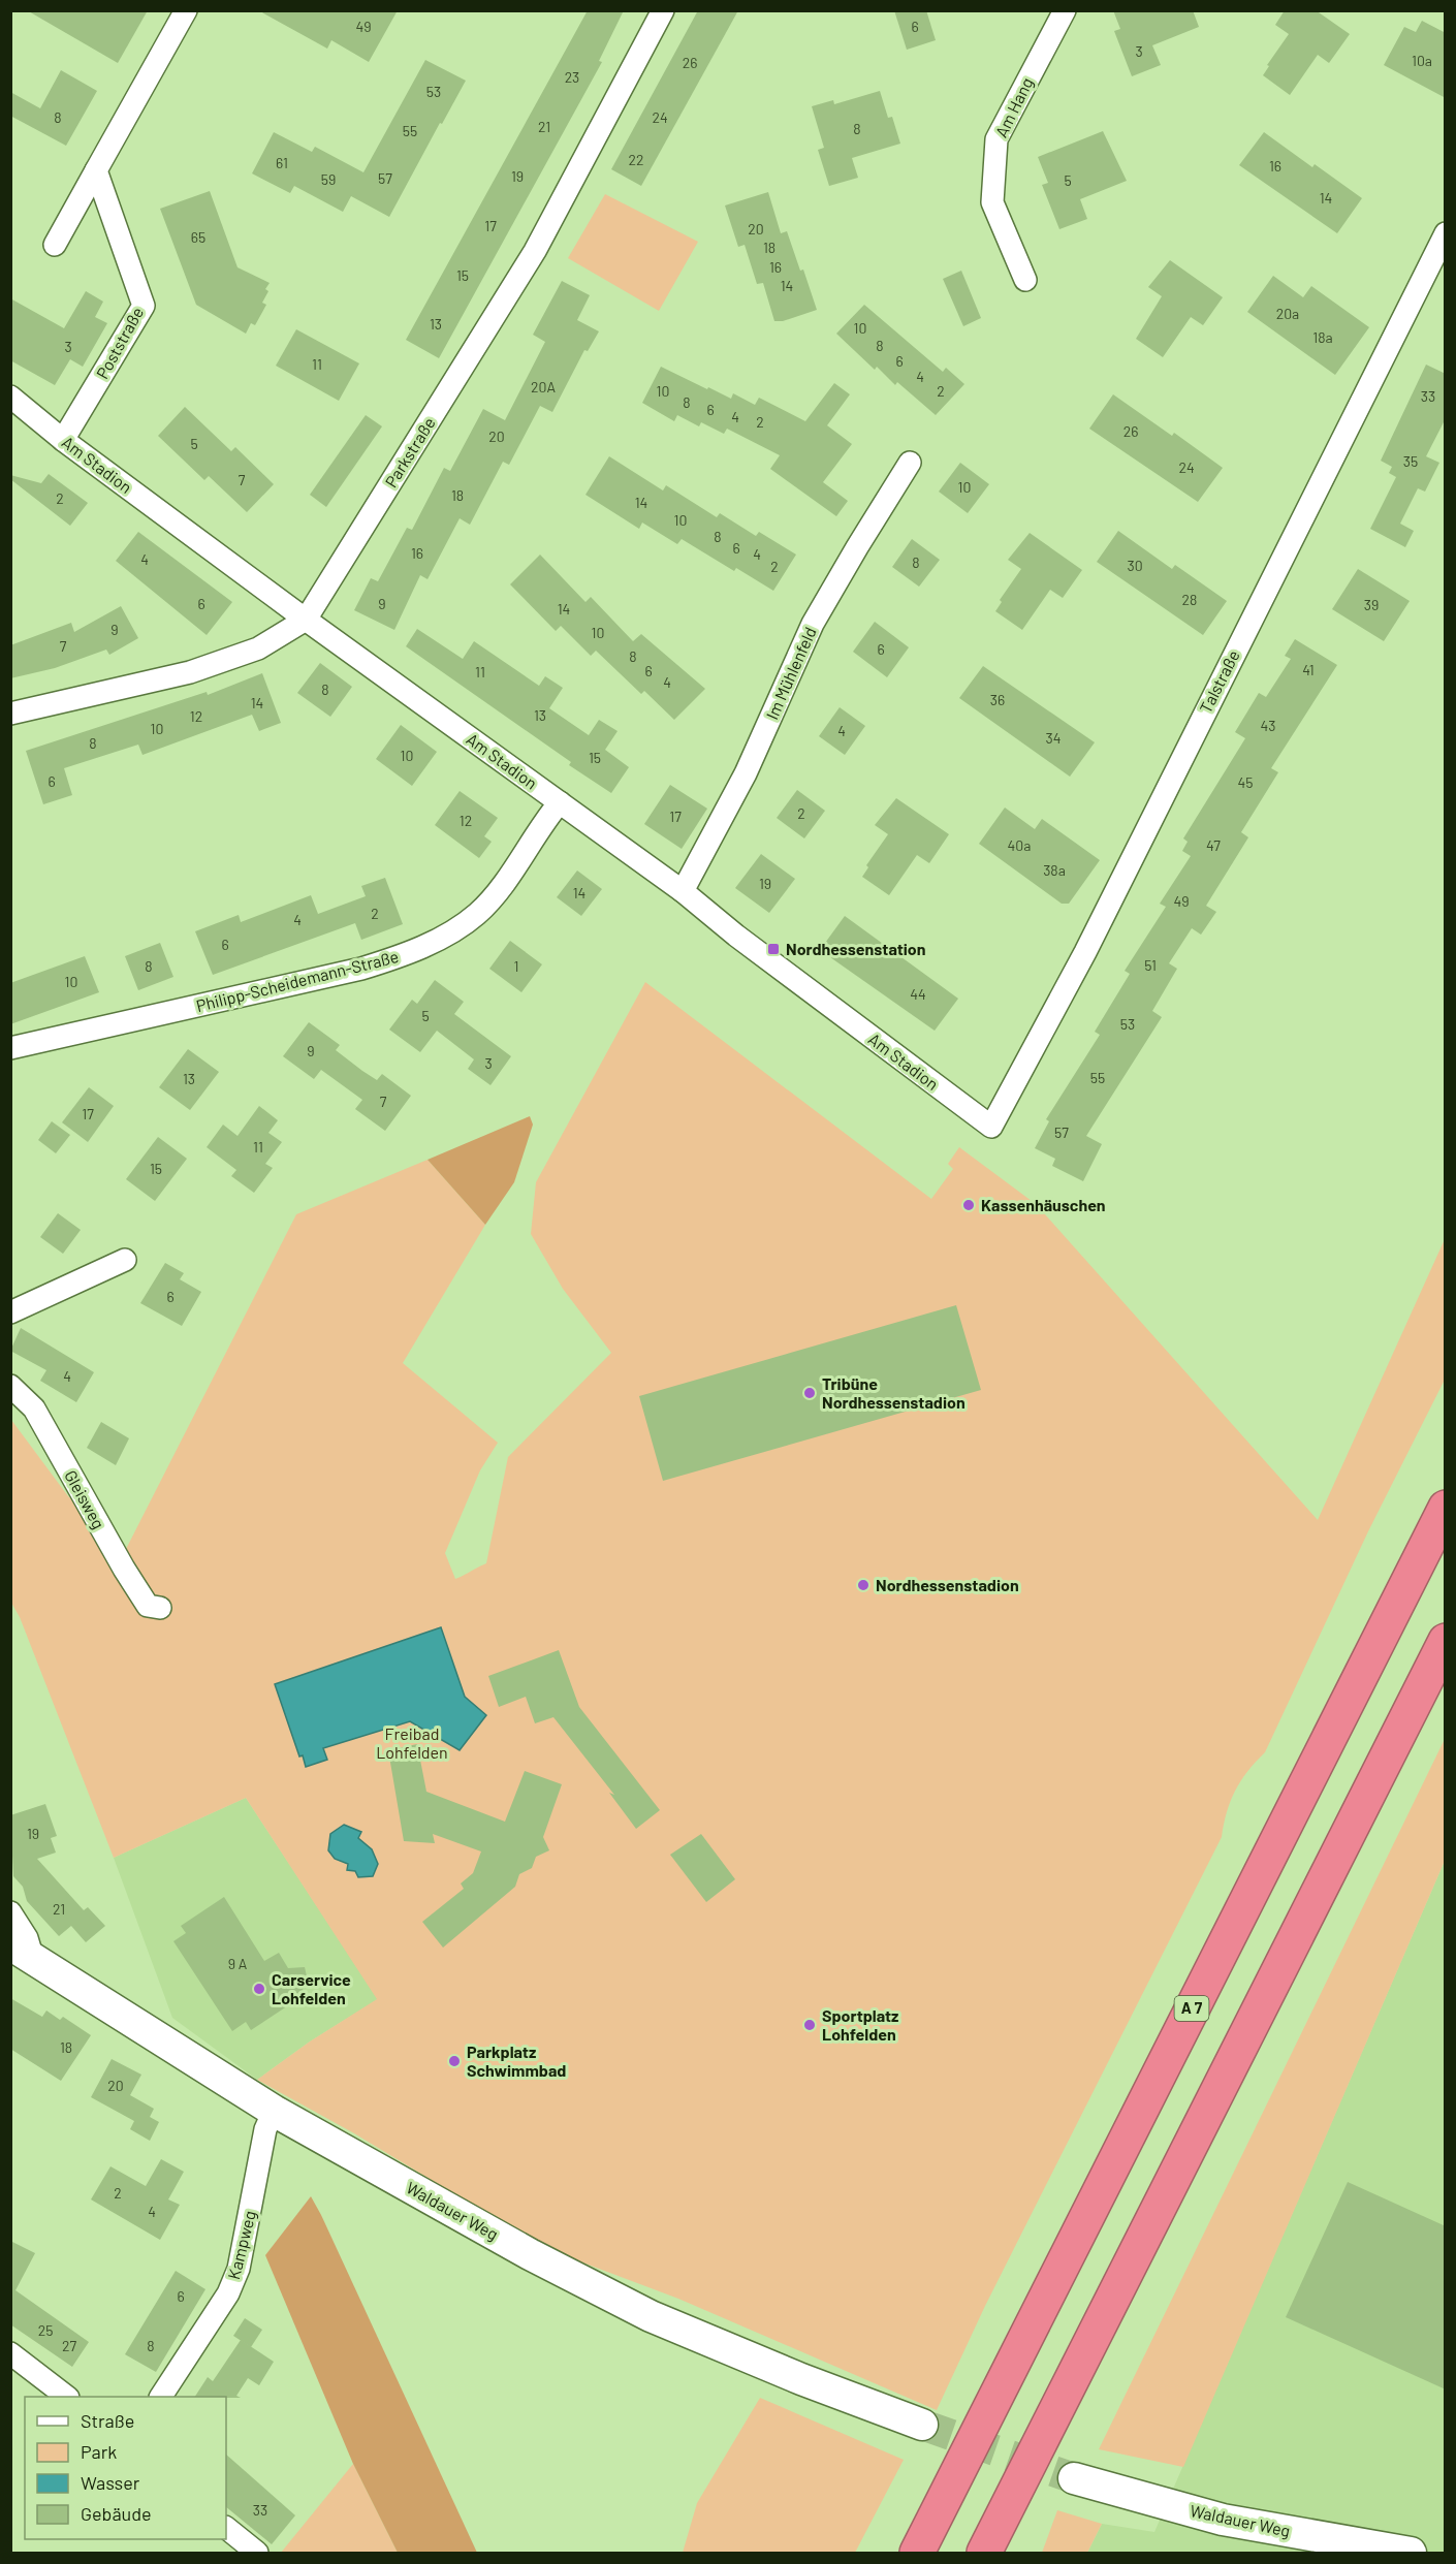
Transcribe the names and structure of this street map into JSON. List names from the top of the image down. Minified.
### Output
{"streets":{"highway":["A 7"],"street":["Am Hang","Poststraße","Parkstraße","Am Stadion","Im Mühlenfeld","Talstraße","Philipp-Scheidemann-Straße","Gleisweg","Waldauer Weg","Kampweg"]},"crossings":[["Poststraße","Am Stadion"],["Parkstraße","Am Stadion"],["Am Stadion","Im Mühlenfeld"],["Am Stadion","Talstraße"],["Am Stadion","Philipp-Scheidemann-Straße"],["Waldauer Weg","Kampweg"]],"parks":["Freibad Lohfelden"],"places":{"transit":["Nordhessenstation"],"other":["Kassenhäuschen","Tribüne Nordhessenstadion","Nordhessenstadion","Carservice Lohfelden","Sportplatz Lohfelden","Parkplatz Schwimmbad"]},"house_numbers":["49","6","3","10a","26","23","53","8","24","21","8","55","22","61","16","19","57","59","5","14","17","20","65","18","16","15","14","20a","13","10","18a","8","3","6","11","4","20A","10","2","33","8","6","4","2","26","20","5","35","24","7","10","18","2","14","10","8","6","16","4","4","8","30","2","28","6","9","39","14","9","10","7","6","8","41","6","11","4","8","36","14","13","12","43","10","4","34","8","10","15","6","45","2","17","12","40a","47","38a","19","14","49","2","4","6","51","8","1","10","44","5","53","9","3","55","13","7","17","57","11","15","6","4","19","21","9 A","18","20","2","4","6","25","27","8","33"],"legend":["Straße","Park","Wasser","Gebäude"]}
